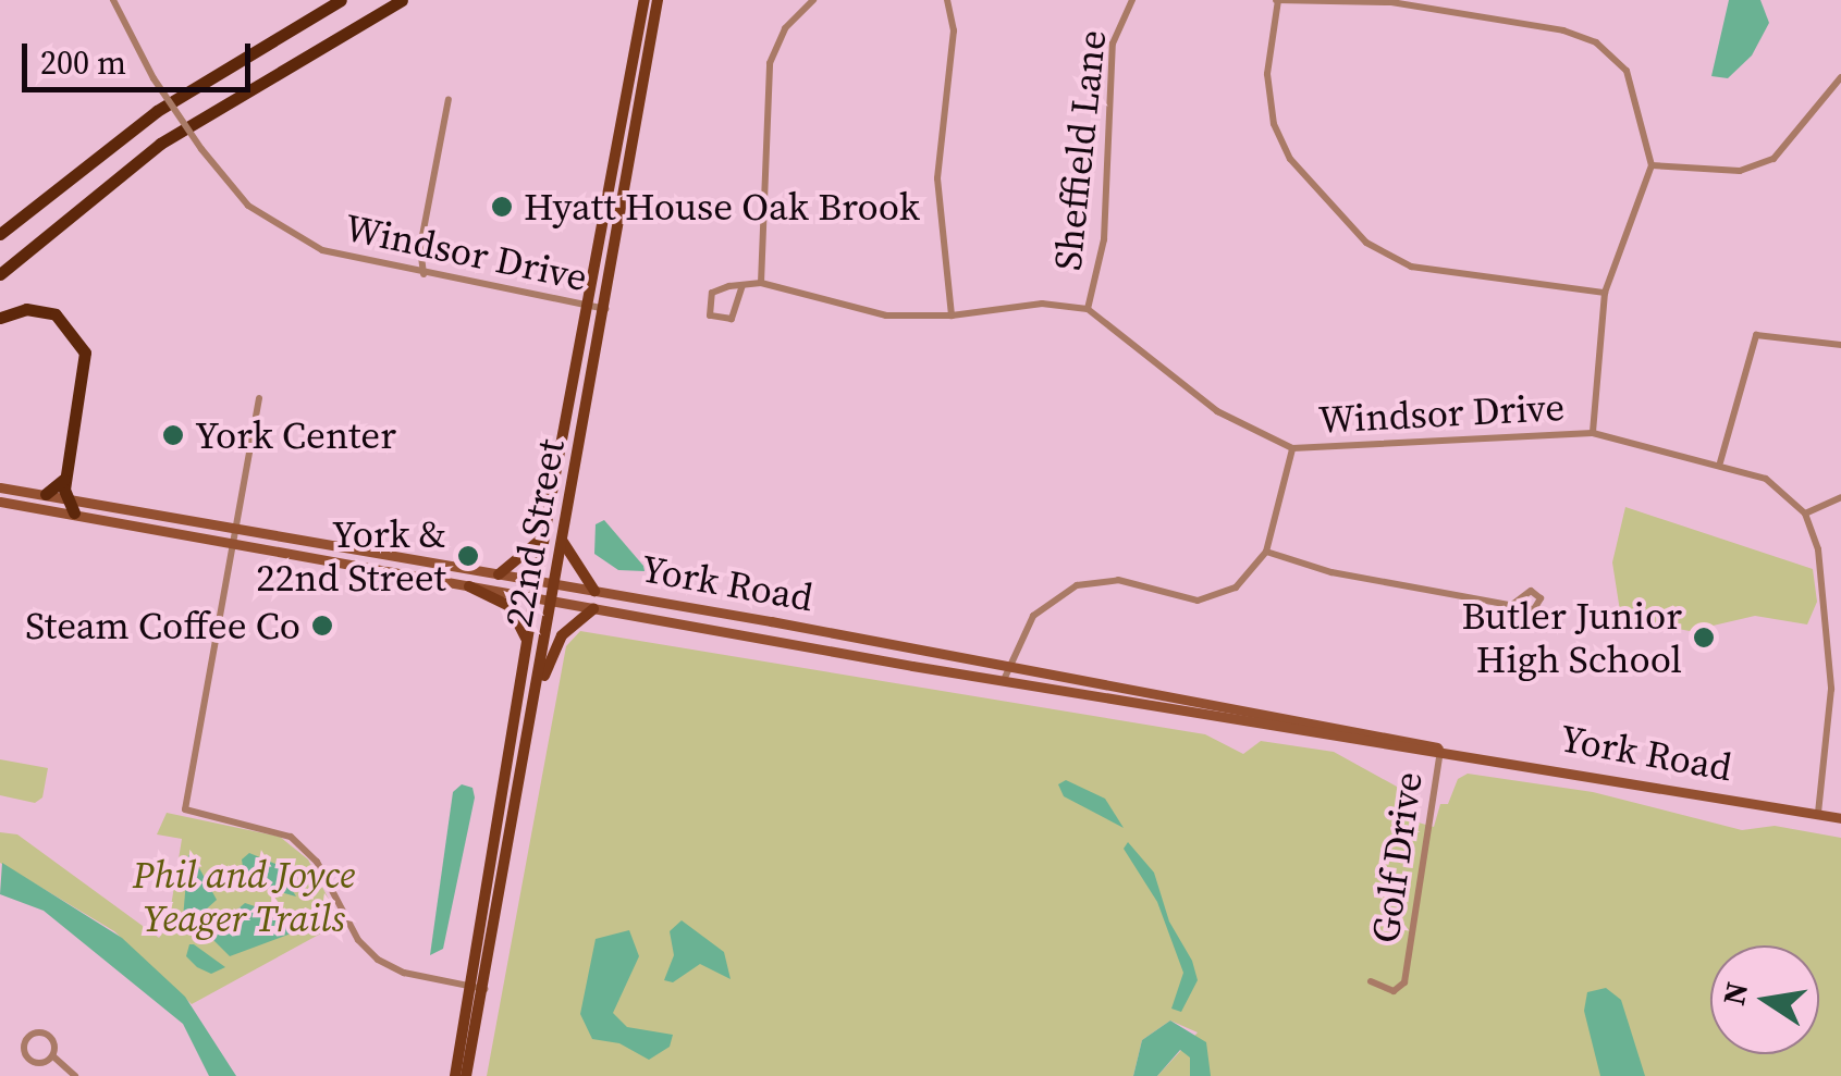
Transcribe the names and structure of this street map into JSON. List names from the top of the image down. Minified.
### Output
{"streets":{"main road":["22nd Street","York Road"],"street":["Sheffield Lane","Windsor Drive","Golf Drive"]},"crossings":[["Sheffield Lane","Windsor Drive"],["Windsor Drive","22nd Street"],["22nd Street","York Road"],["York Road","Golf Drive"]],"parks":["Phil and Joyce Yeager Trails"],"places":["Hyatt House Oak Brook","York Center","York & 22nd Street","Steam Coffee Co","Butler Junior High School"],"scale_bar":"200 m","north":"left"}
